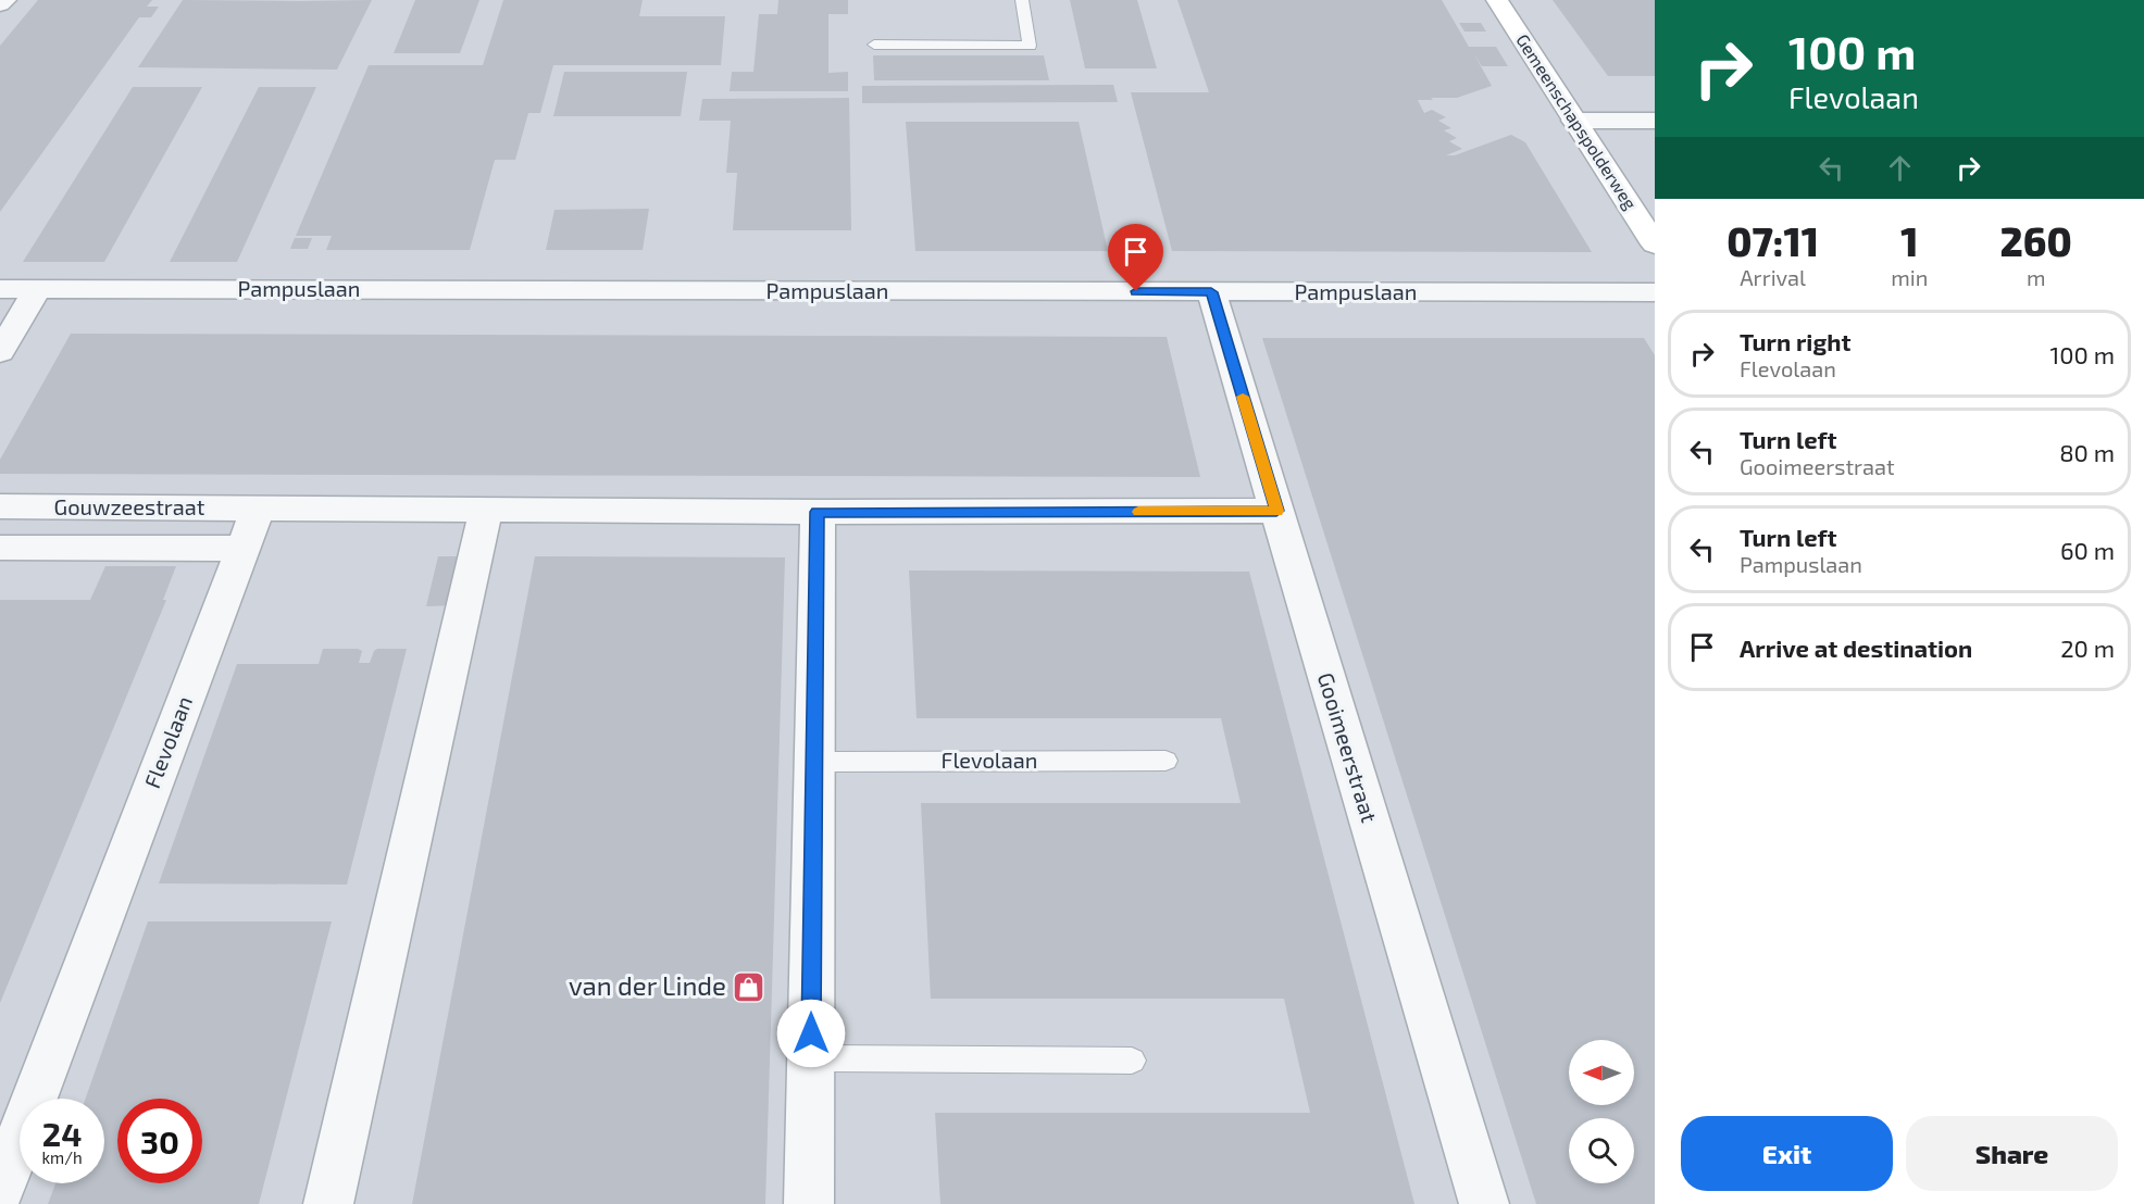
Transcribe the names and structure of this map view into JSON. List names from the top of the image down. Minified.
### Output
{"streets":{"street":["Gemeenschapspolderweg","Pampuslaan","Gouwzeestraat","Flevolaan","Gooimeerstraat"]},"crossings":[["Pampuslaan","Gooimeerstraat"],["Gouwzeestraat","Flevolaan"]],"places":{"shop":["van der Linde"]},"north":"left","page":{"turn":["100 m","Flevolaan"],"eta":["07:11","Arrival","1","min","260","m"],"list":[{"name":"Turn right","note":"Flevolaan","value":"100 m"},{"name":"Turn left","note":"Gooimeerstraat","value":"80 m"},{"name":"Turn left","note":"Pampuslaan","value":"60 m"},{"name":"Arrive at destination","value":"20 m"}],"speed":"24 km/h","limit":"30","buttons":["Exit","Share"]}}
